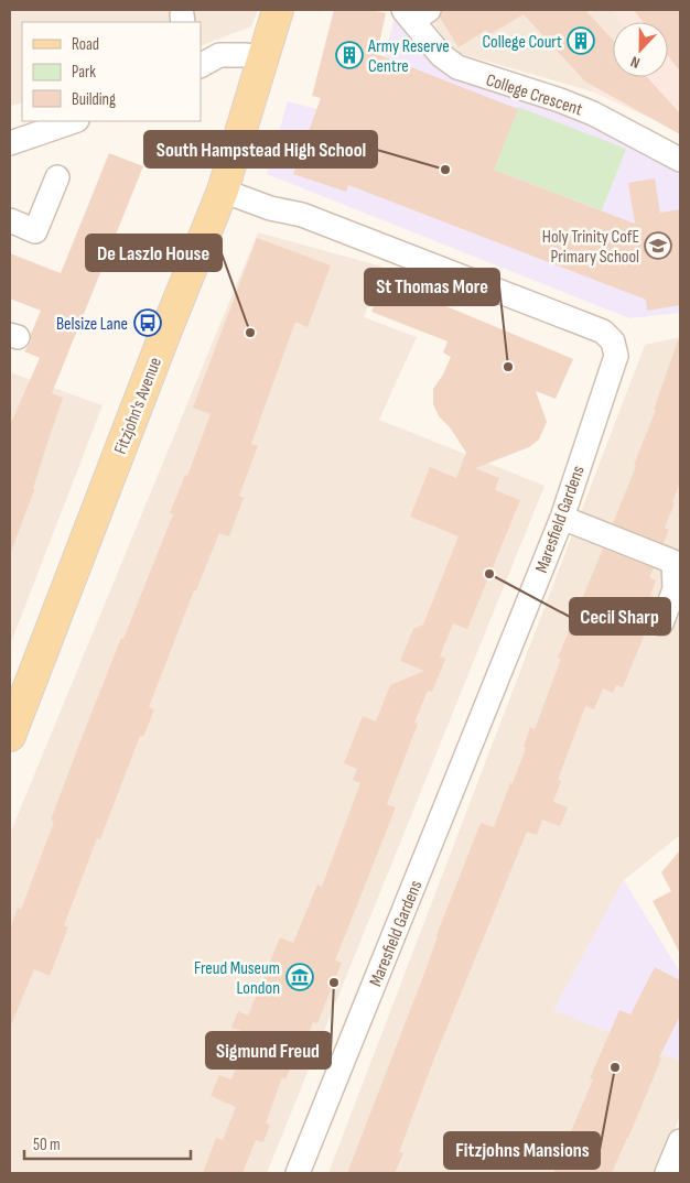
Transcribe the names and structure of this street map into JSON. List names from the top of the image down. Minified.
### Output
{"streets":{"main road":["Fitzjohn's Avenue"],"street":["College Crescent","Maresfield Gardens"]},"crossings":[["Fitzjohn's Avenue","Maresfield Gardens"]],"places":{"building":["College Court","Army Reserve Centre"],"other":["South Hampstead High School","De Laszlo House","St Thomas More","Cecil Sharp","Sigmund Freud","Fitzjohns Mansions"],"school or university":["Holy Trinity CofE Primary School"],"bus stop":["Belsize Lane"],"museum":["Freud Museum London"]},"legend":["Road","Park","Building"],"scale_bar":"50 m","north":"bottom"}
